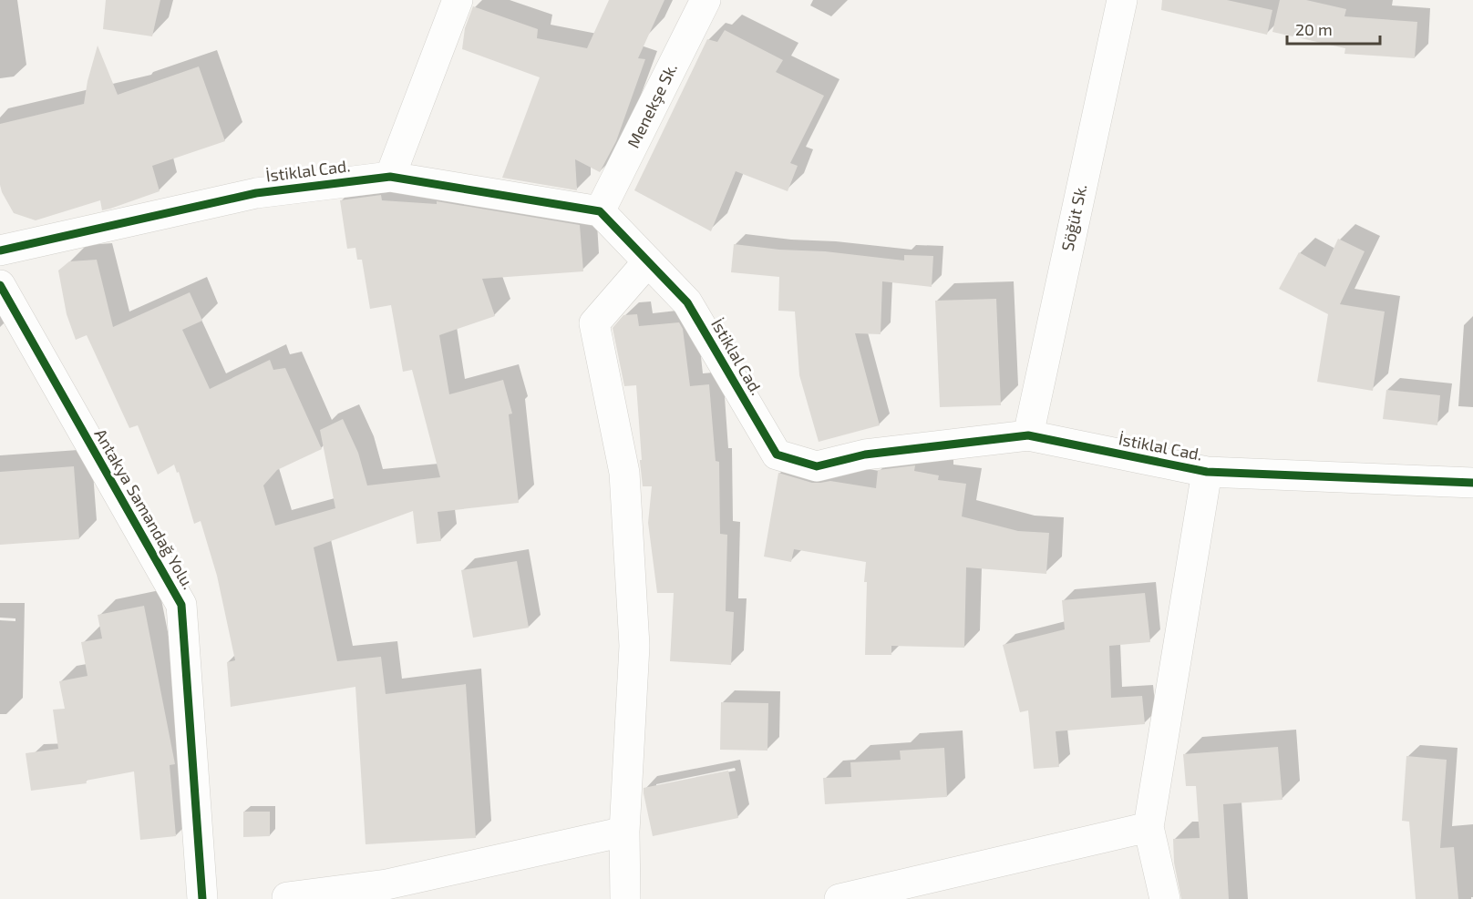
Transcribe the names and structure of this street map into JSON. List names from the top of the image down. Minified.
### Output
{"streets":{"street":["Menekşe Sk.","İstiklal Cad.","Söğüt Sk.","Antakya Samandağ Yolu."]},"crossings":[["Menekşe Sk.","İstiklal Cad."],["İstiklal Cad.","Söğüt Sk."]],"scale_bar":"20 m"}
